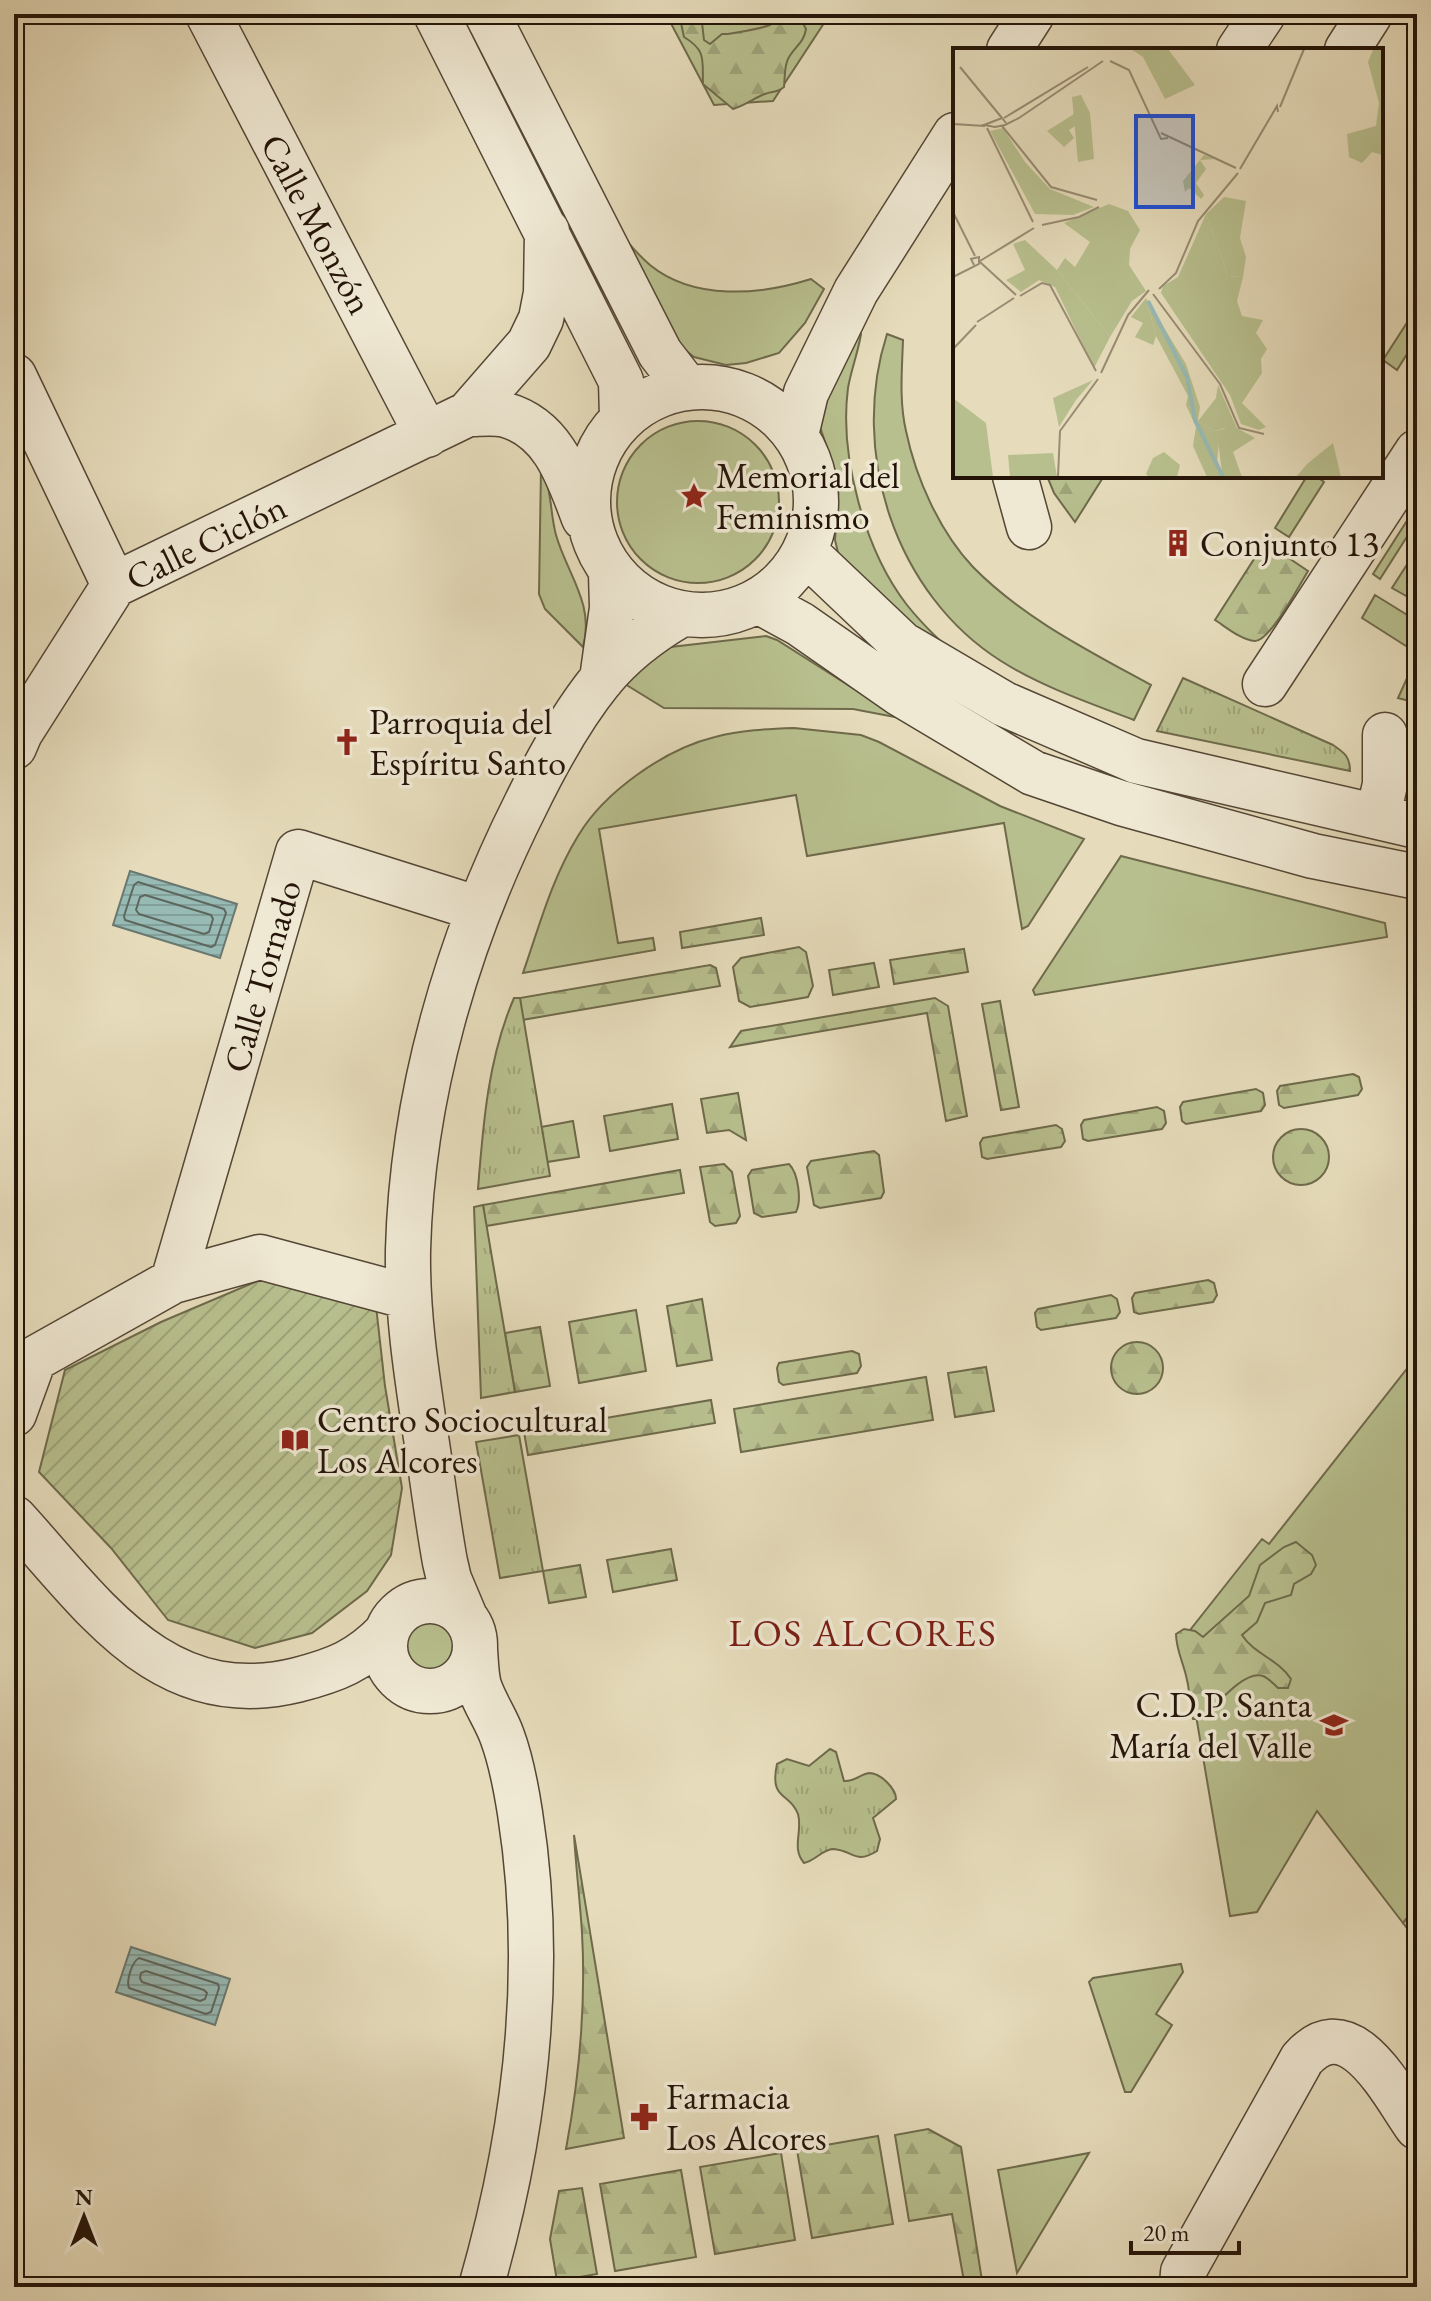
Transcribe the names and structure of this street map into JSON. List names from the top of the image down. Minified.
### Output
{"streets":{"street":["Calle Monzón","Calle Ciclón","Calle Tornado"]},"crossings":[["Calle Monzón","Calle Ciclón"]],"districts":["LOS ALCORES"],"places":{"place":["Memorial del Feminismo"],"building":["Conjunto 13"],"church":["Parroquia del Espíritu Santo"],"library":["Centro Sociocultural Los Alcores"],"school or university":["C.D.P. Santa María del Valle"],"pharmacy":["Farmacia Los Alcores"]},"scale_bar":"20 m","north":"top"}
